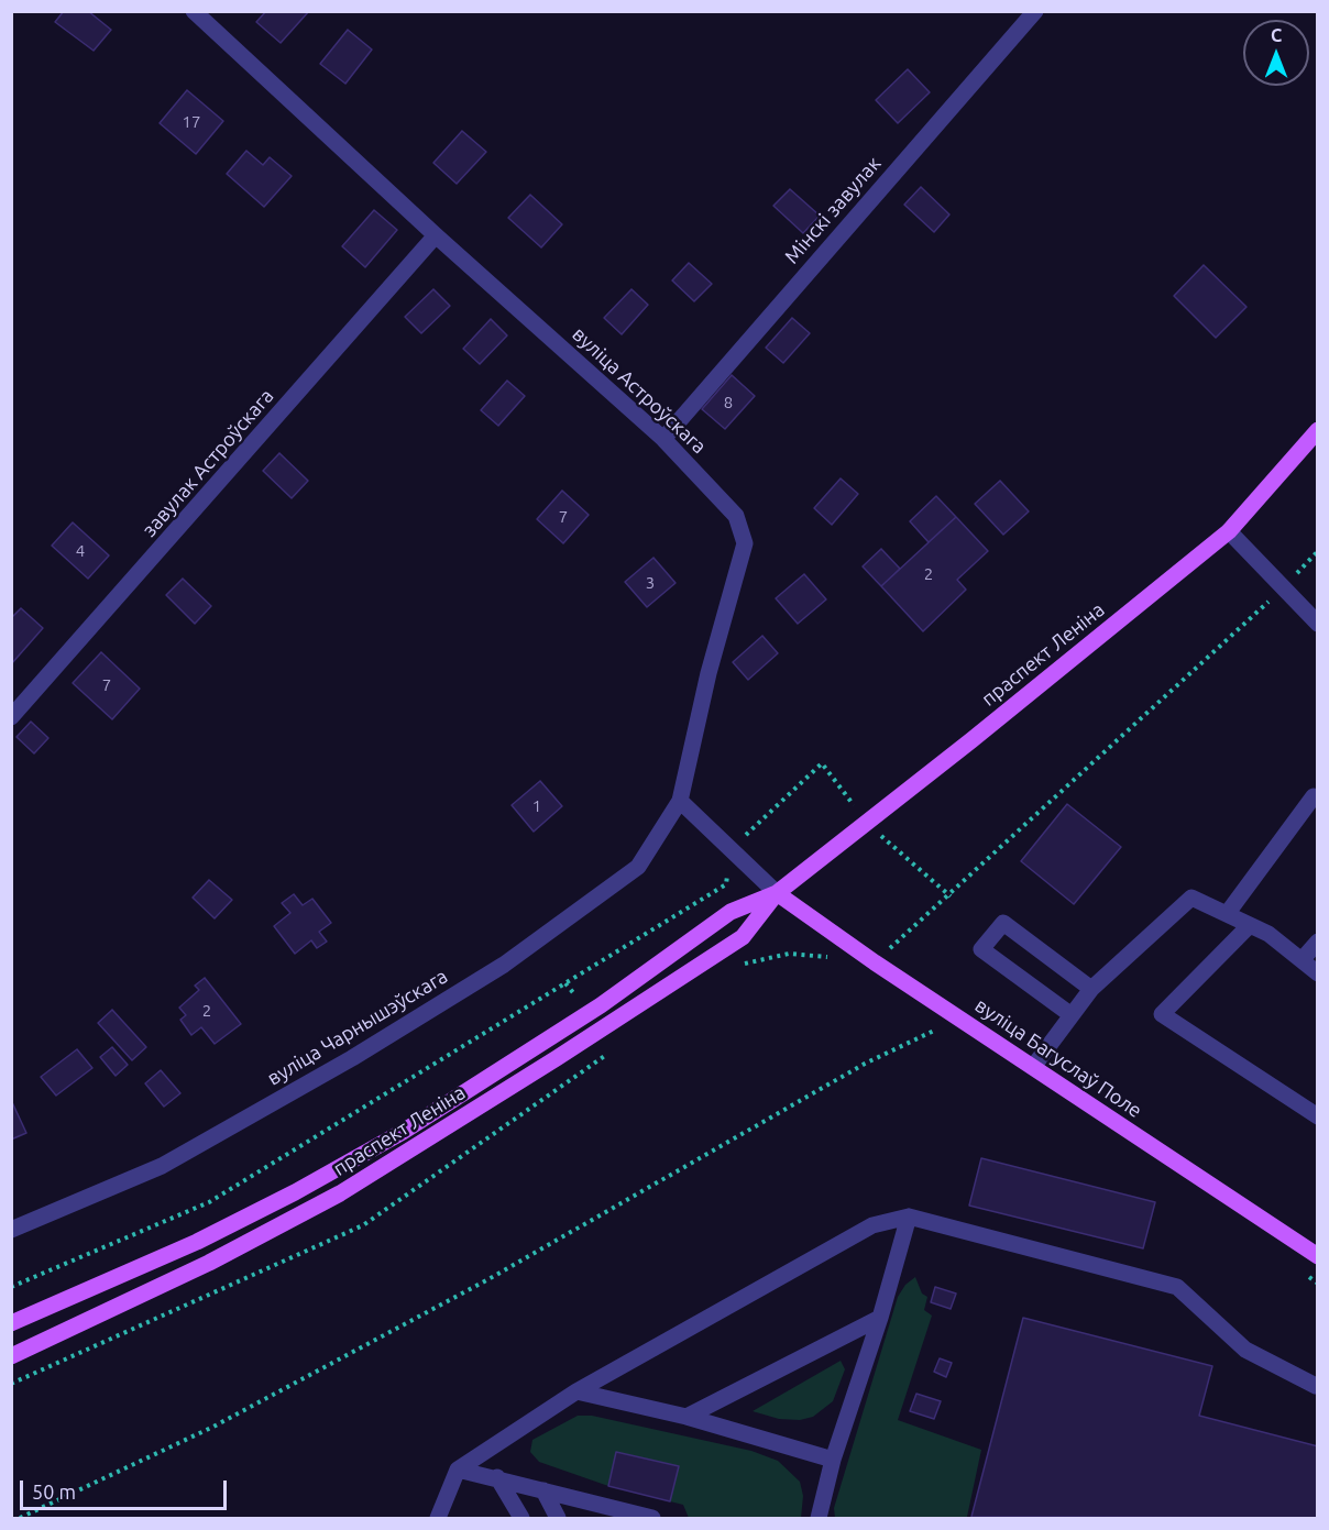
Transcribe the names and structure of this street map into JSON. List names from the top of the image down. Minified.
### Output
{"streets":{"main road":["праспект Леніна","вуліца Багуслаў Поле"],"street":["Мінскі завулак","вуліца Астроўскага","завулак Астроўскага","вуліца Чарнышэўскага"]},"crossings":[["Мінскі завулак","вуліца Астроўскага"],["вуліца Астроўскага","завулак Астроўскага"],["вуліца Астроўскага","вуліца Чарнышэўскага"],["праспект Леніна","вуліца Багуслаў Поле"]],"house_numbers":["17","8","7","4","2","3","7","1","2"],"scale_bar":"50 m","north":"top"}
